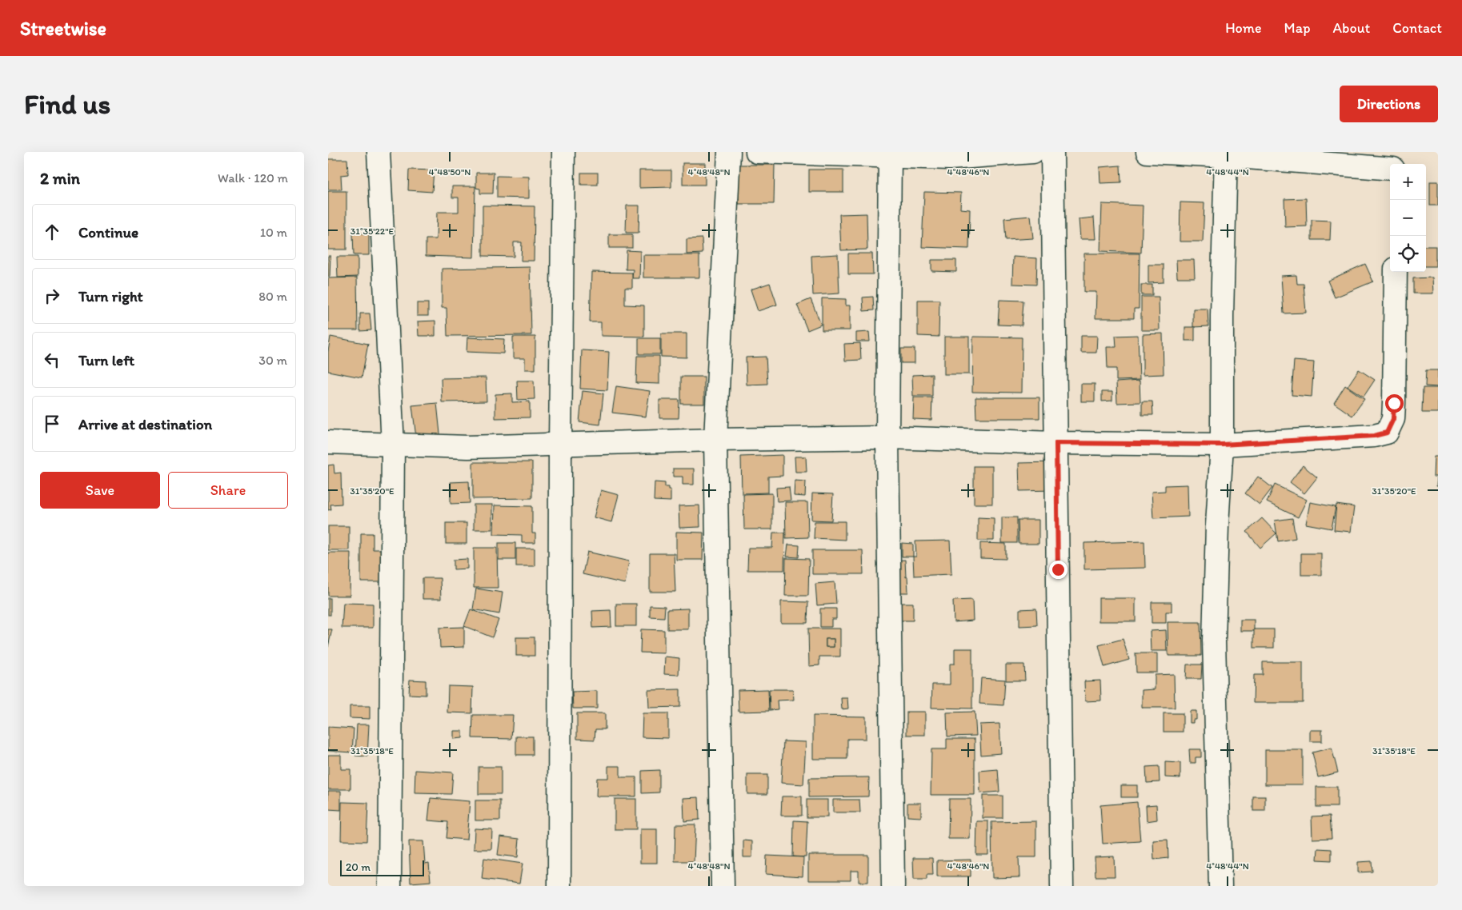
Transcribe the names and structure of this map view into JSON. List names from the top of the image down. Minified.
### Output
{"scale_bar":"20 m","page":{"header":"Streetwise","nav":["Home","Map","About","Contact"],"buttons":["Directions",["Save","Share"]],"title":"Find us","heading":["2 min","Walk · 120 m"],"map_buttons":["+","−"],"list":[["Continue","10 m"],["Turn right","80 m"],["Turn left","30 m"],"Arrive at destination"],"scale":"20 m"},"coordinates":["4°48'50\"N","4°48'48\"N","4°48'46\"N","4°48'44\"N","31°35'22\"E","31°35'20\"E","31°35'18\"E"]}
